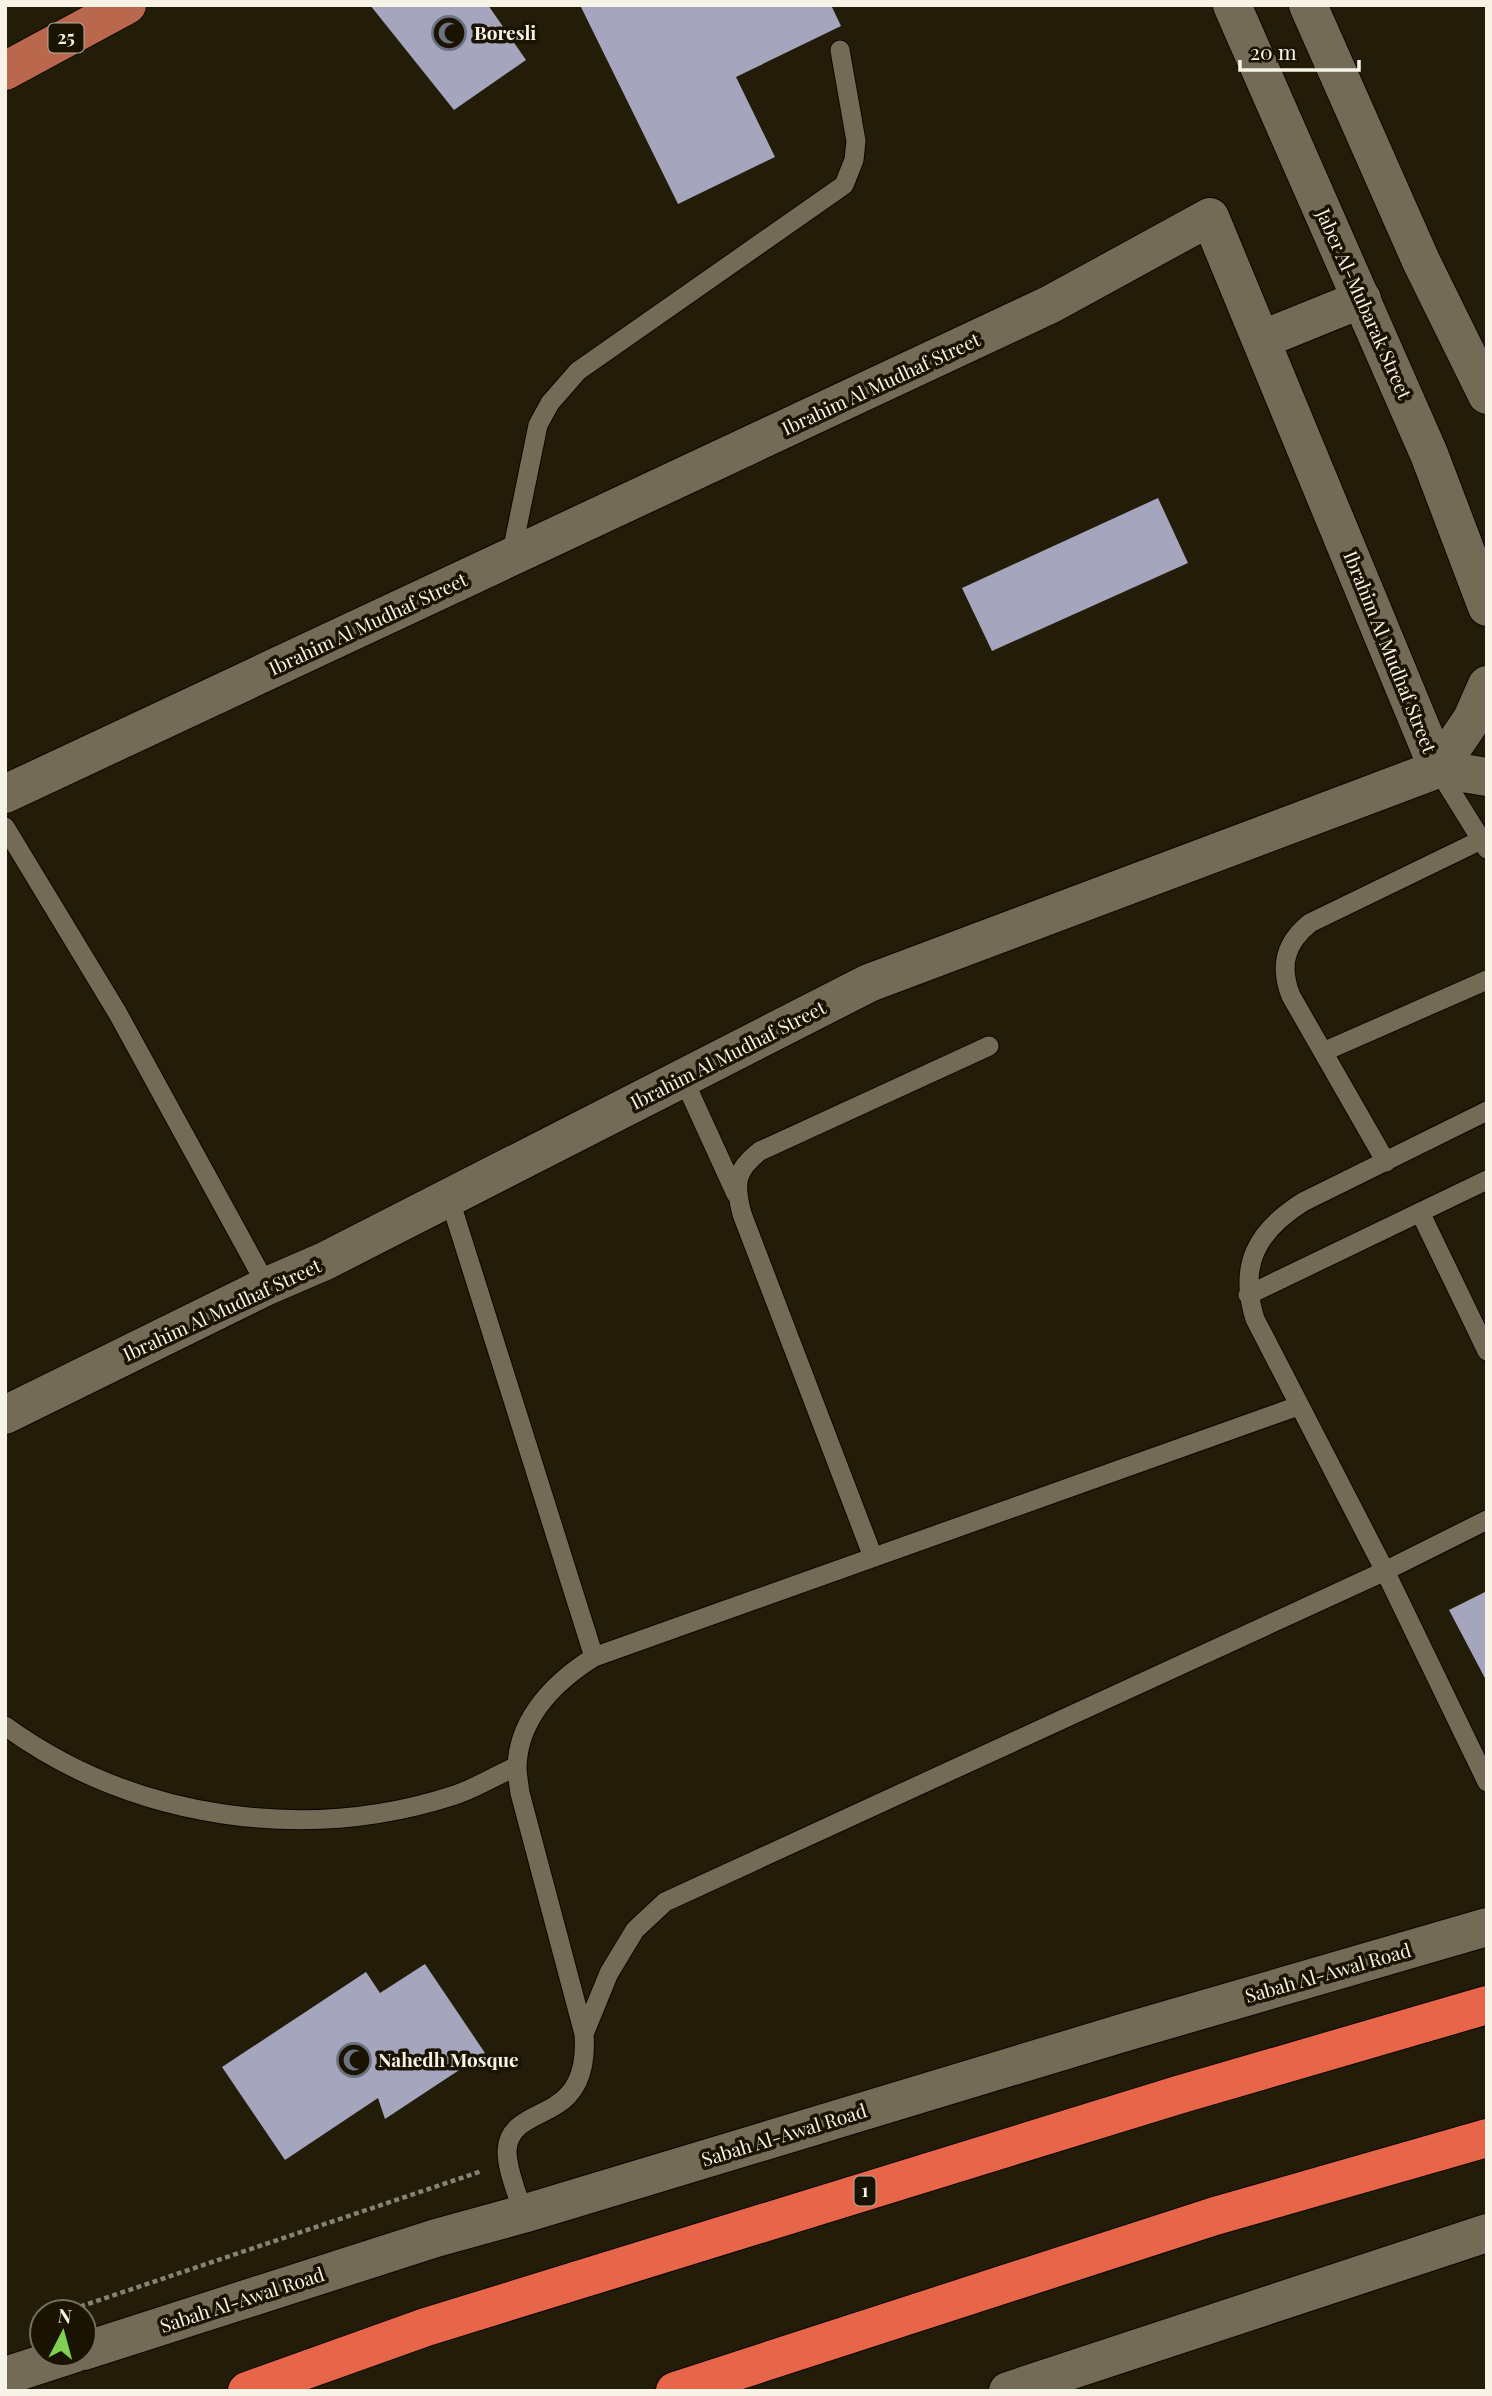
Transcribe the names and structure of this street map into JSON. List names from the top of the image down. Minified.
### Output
{"streets":{"highway":["1"],"main road":["25"],"street":["Jaber Al-Mubarak Street","Ibrahim Al Mudhaf Street","Sabah Al-Awal Road"]},"places":{"mosque":["Boresli","Nahedh Mosque"]},"scale_bar":"20 m","north":"top"}
